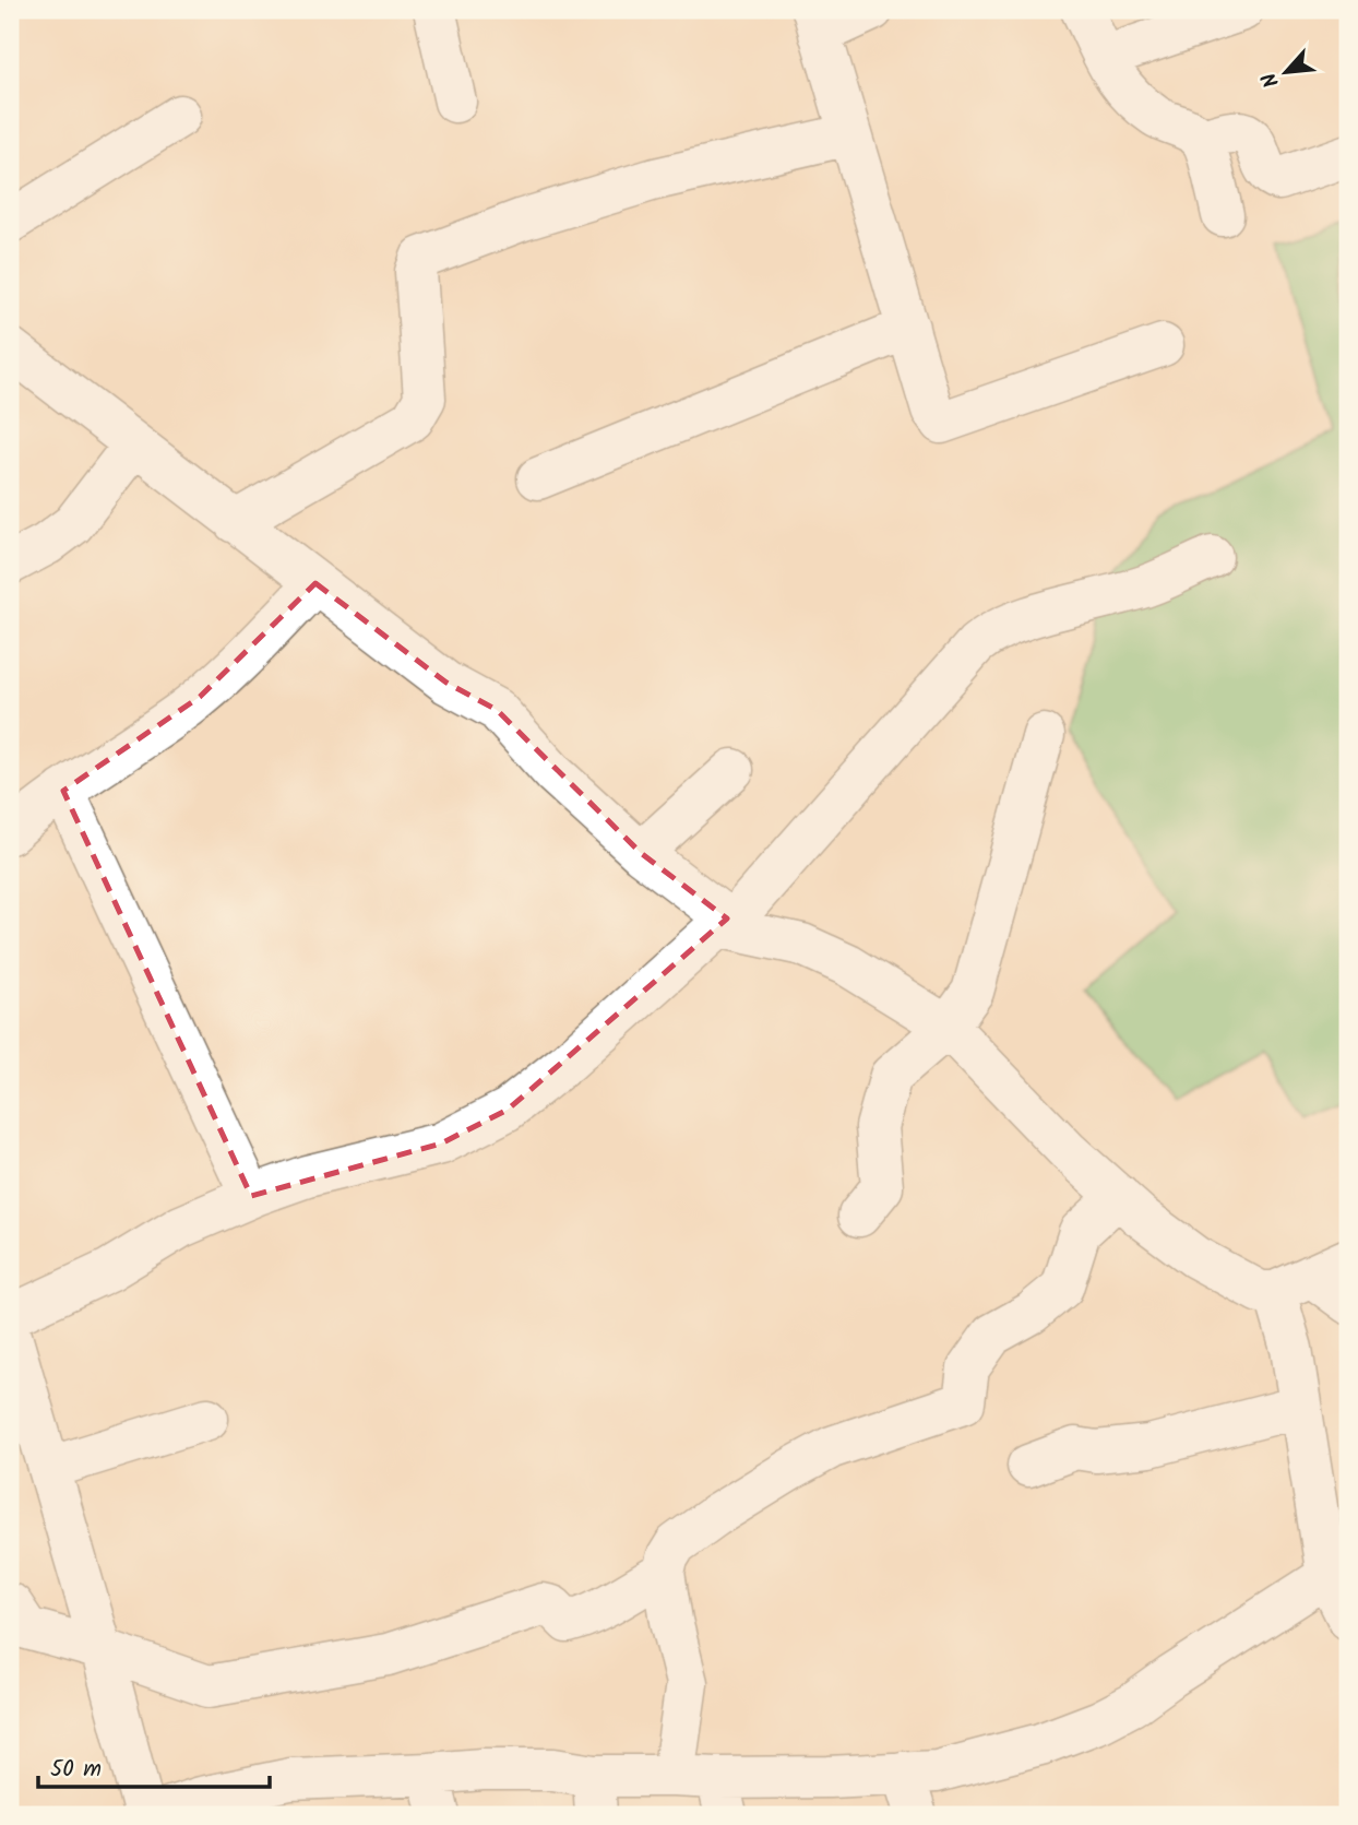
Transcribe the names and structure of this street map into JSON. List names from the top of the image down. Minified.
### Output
{"scale_bar":"50 m","north":"bottom left"}
